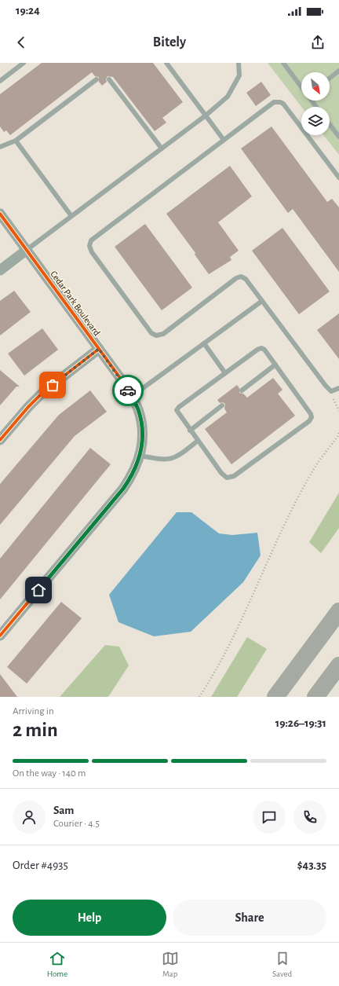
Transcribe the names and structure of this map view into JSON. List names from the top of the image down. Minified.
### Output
{"streets":{"street":["Cedar Park Boulevard"]},"north":"bottom right","page":{"status":"19:24","header":"Bitely","heading":["2 min","Arriving in","19:26–19:31"],"panel":["Sam","Courier · 4.5","Order #4935","$43.35"],"bar":"On the way · 140 m","buttons":["Help","Share"],"tabs":["Home","Map","Saved"]}}
